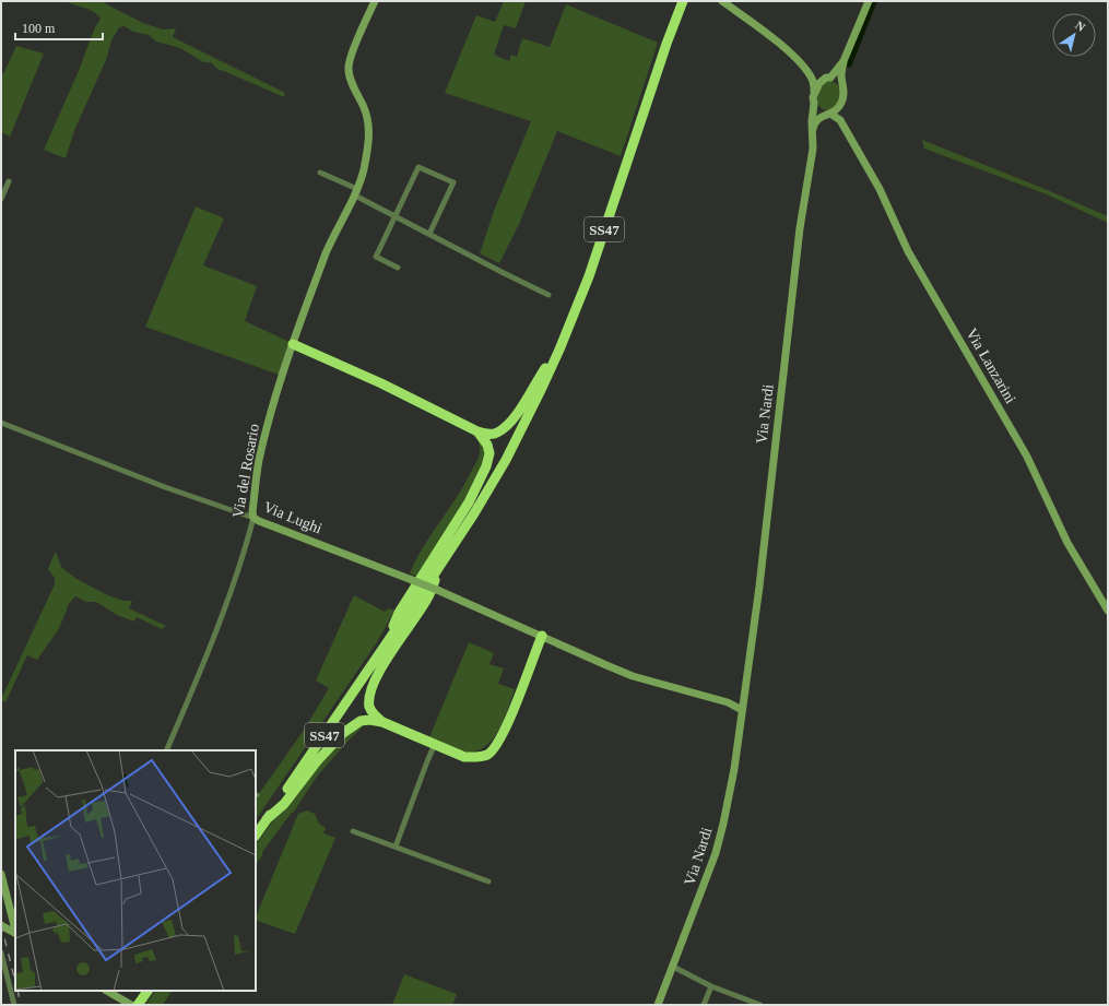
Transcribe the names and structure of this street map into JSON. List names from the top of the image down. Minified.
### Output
{"streets":{"highway":["SS47"],"street":["Via Lanzarini","Via Nardi","Via del Rosario","Via Lughi"]},"crossings":[["Via Lanzarini","Via Nardi"],["Via del Rosario","Via Lughi"]],"scale_bar":"100 m","north":"top right"}
